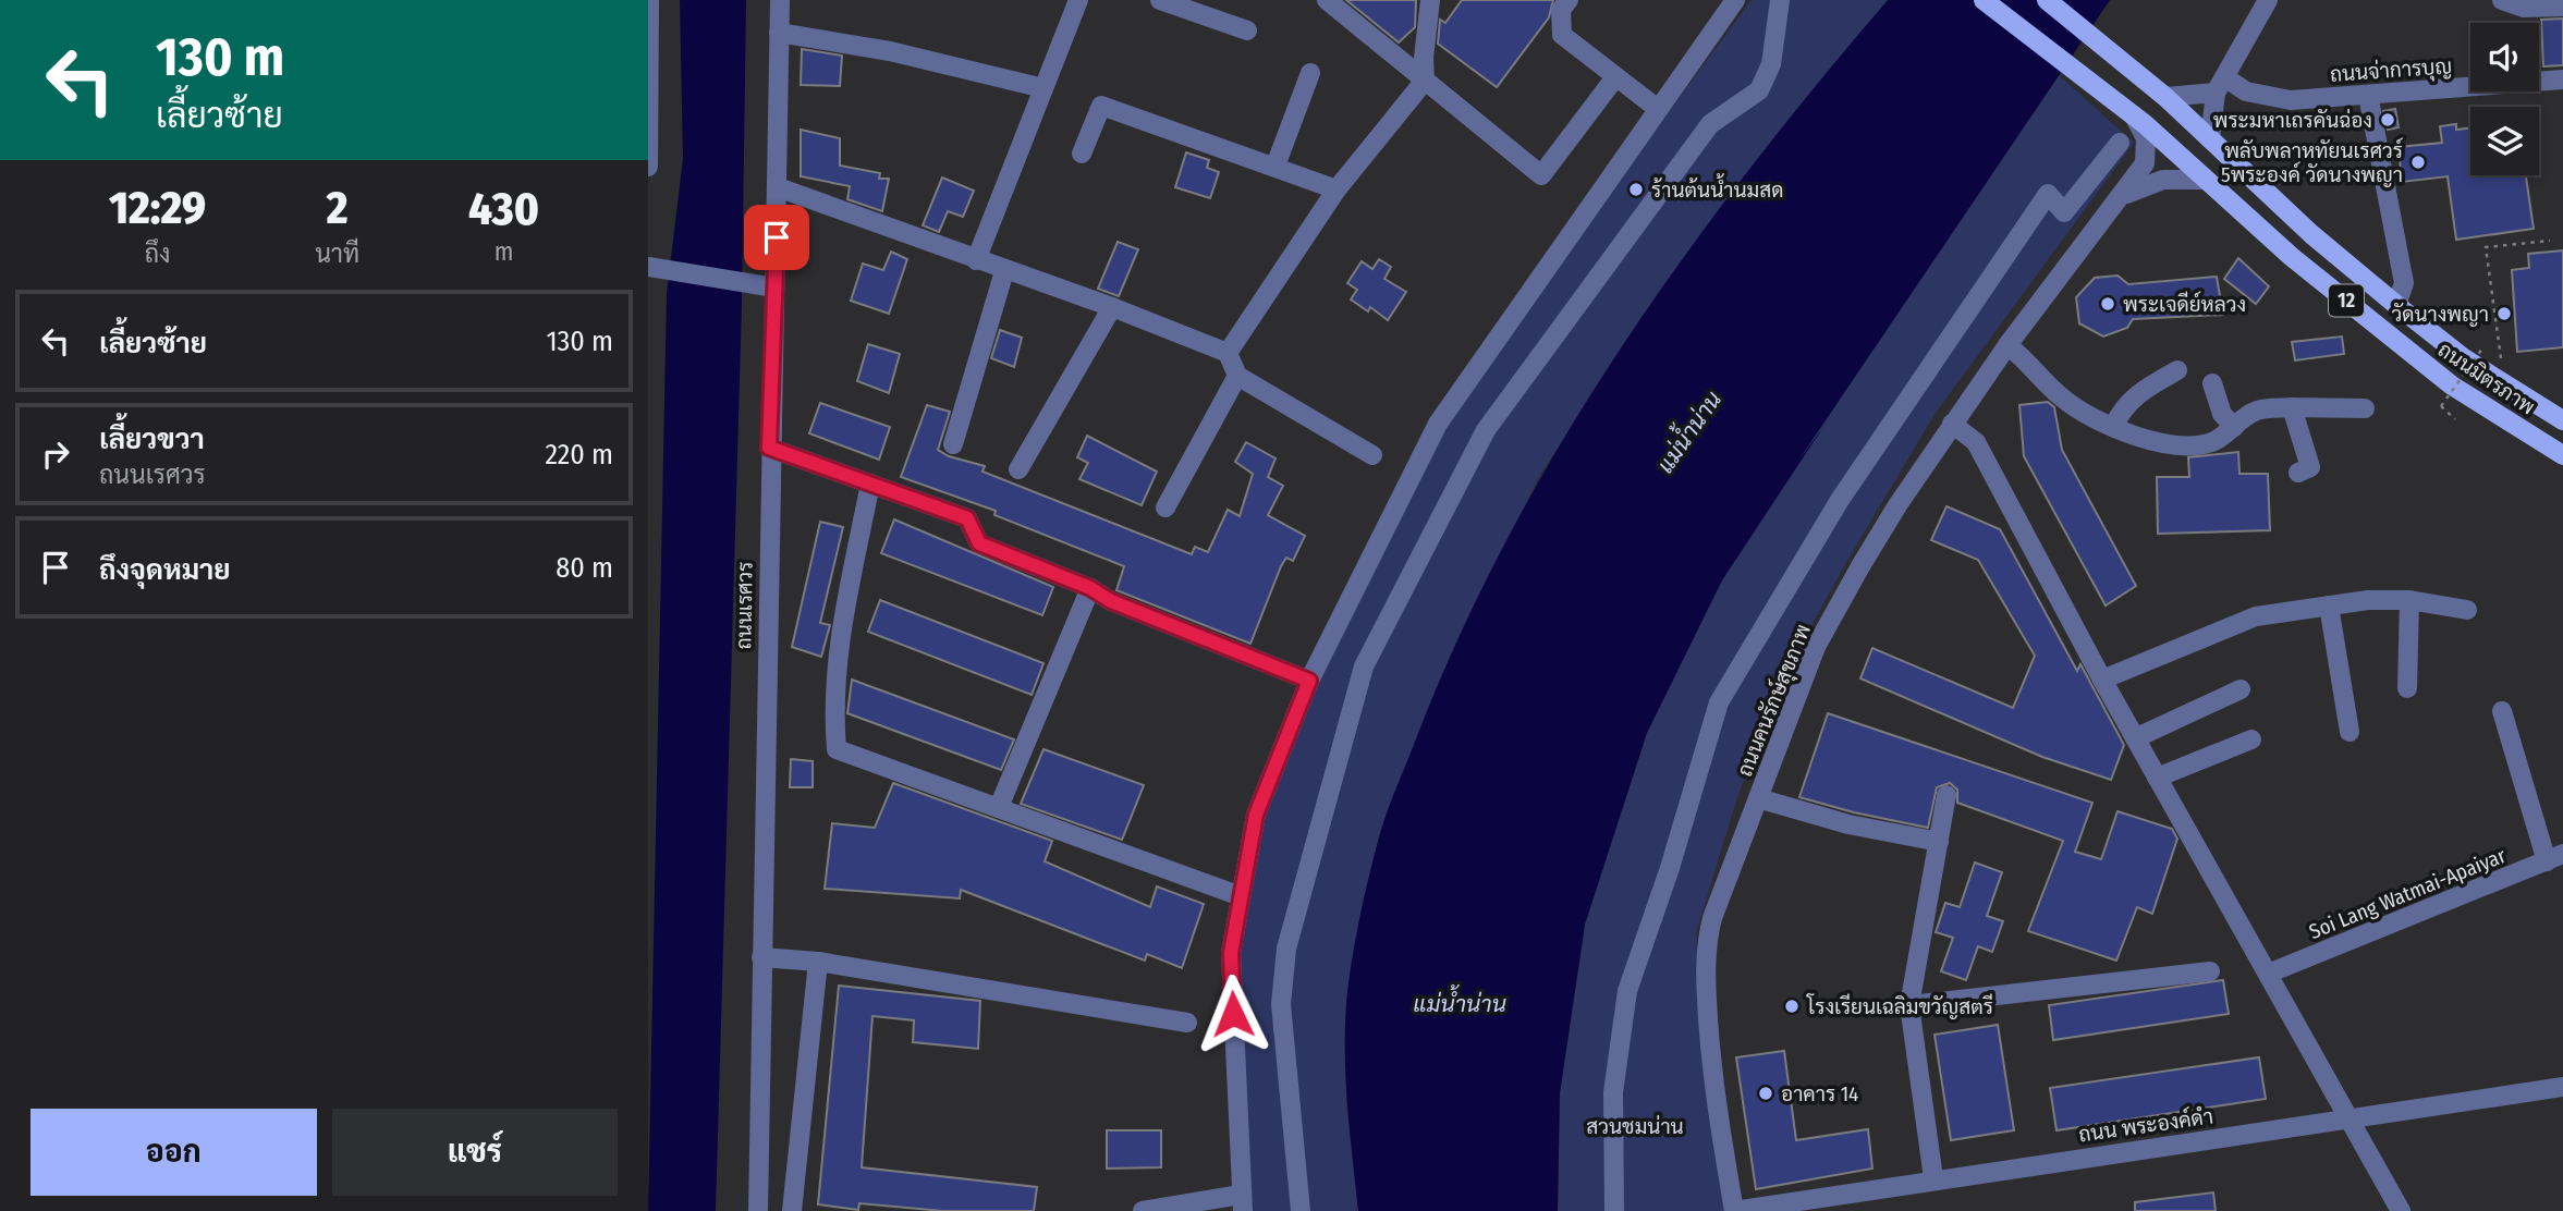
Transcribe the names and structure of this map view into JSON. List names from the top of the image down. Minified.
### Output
{"streets":{"main road":["12","ถนนมิตรภาพ"],"street":["ถนนจ่าการบุญ","ถนนเรศวร","ถนนคนรักษ์สุขภาพ","Soi Lang Watmai-Apaiyar","ถนน พระองค์ดำ"]},"crossings":[["12","ถนนมิตรภาพ"],["12","ถนนคนรักษ์สุขภาพ"],["ถนนมิตรภาพ","ถนนคนรักษ์สุขภาพ"],["ถนนคนรักษ์สุขภาพ","ถนน พระองค์ดำ"]],"water":["แม่น้ำน่าน"],"parks":["สวนชมน่าน"],"places":["พระมหาเถรคันฉ่อง","พลับพลาหทัยนเรศวร์ 5พระองค์ วัดนางพญา","ร้านต้นน้ำนมสด","พระเจดีย์หลวง","วัดนางพญา","โรงเรียนเฉลิมขวัญสตรี","อาคาร 14"],"page":{"turn":["130 m","เลี้ยวซ้าย"],"eta":["12:29","ถึง","2","นาที","430","m"],"list":[{"name":"เลี้ยวซ้าย","value":"130 m"},{"name":"เลี้ยวขวา","note":"ถนนเรศวร","value":"220 m"},{"name":"ถึงจุดหมาย","value":"80 m"}],"buttons":["ออก","แชร์"]}}
